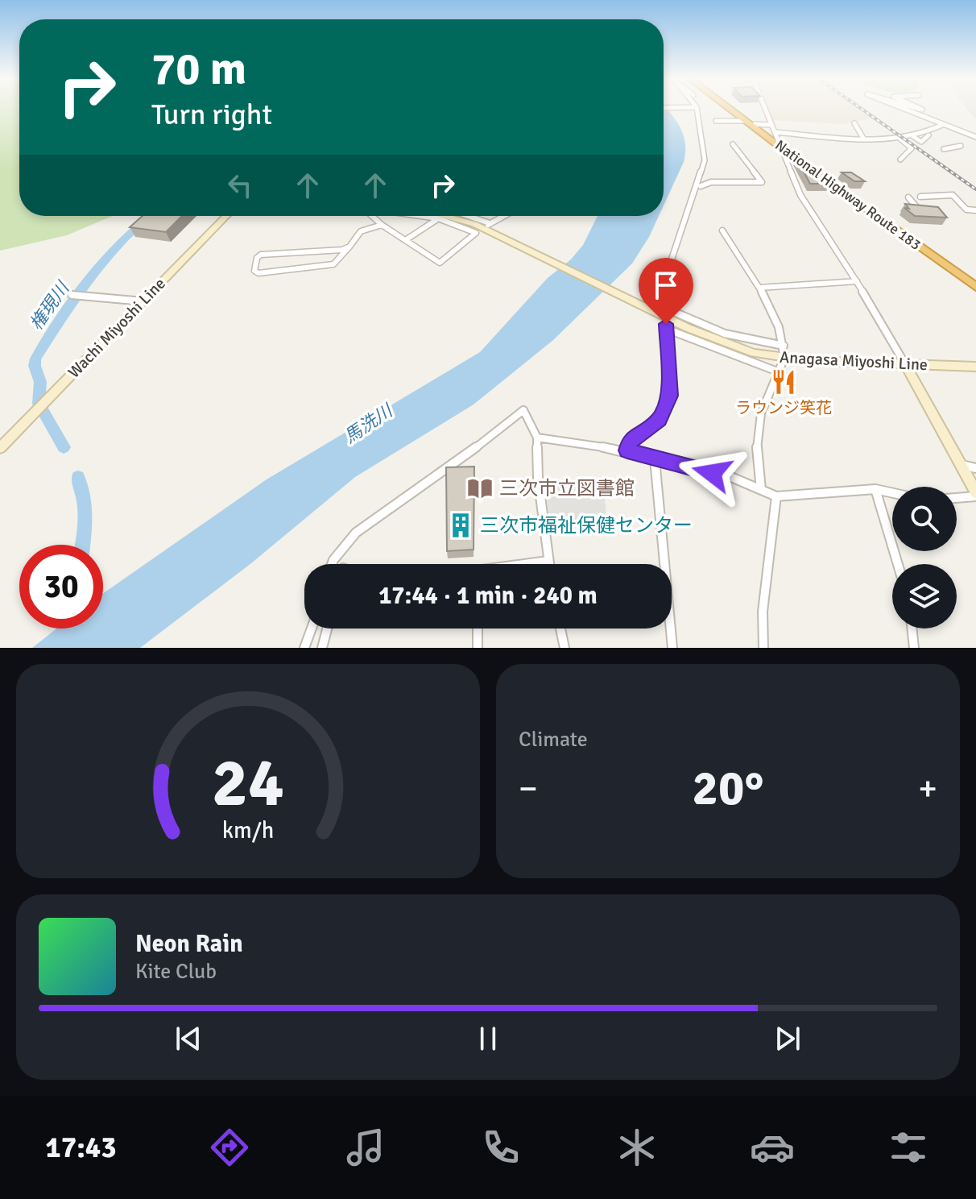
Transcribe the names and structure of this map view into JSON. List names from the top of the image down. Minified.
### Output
{"streets":{"highway":["National Highway Route 183"],"main road":["Wachi Miyoshi Line","Anagasa Miyoshi Line"]},"water":["権現川","馬洗川"],"places":{"restaurant":["ラウンジ笑花"],"library":["三次市立図書館"],"building":["三次市福祉保健センター"]},"page":{"turn":["70 m","Turn right"],"limit":"30","trip":"17:44 · 1 min · 240 m","tile":"Climate","heat":["−","20°","+"],"song":["Neon Rain","Kite Club"],"tabs":"17:43","gauge":["24","km/h"]}}
